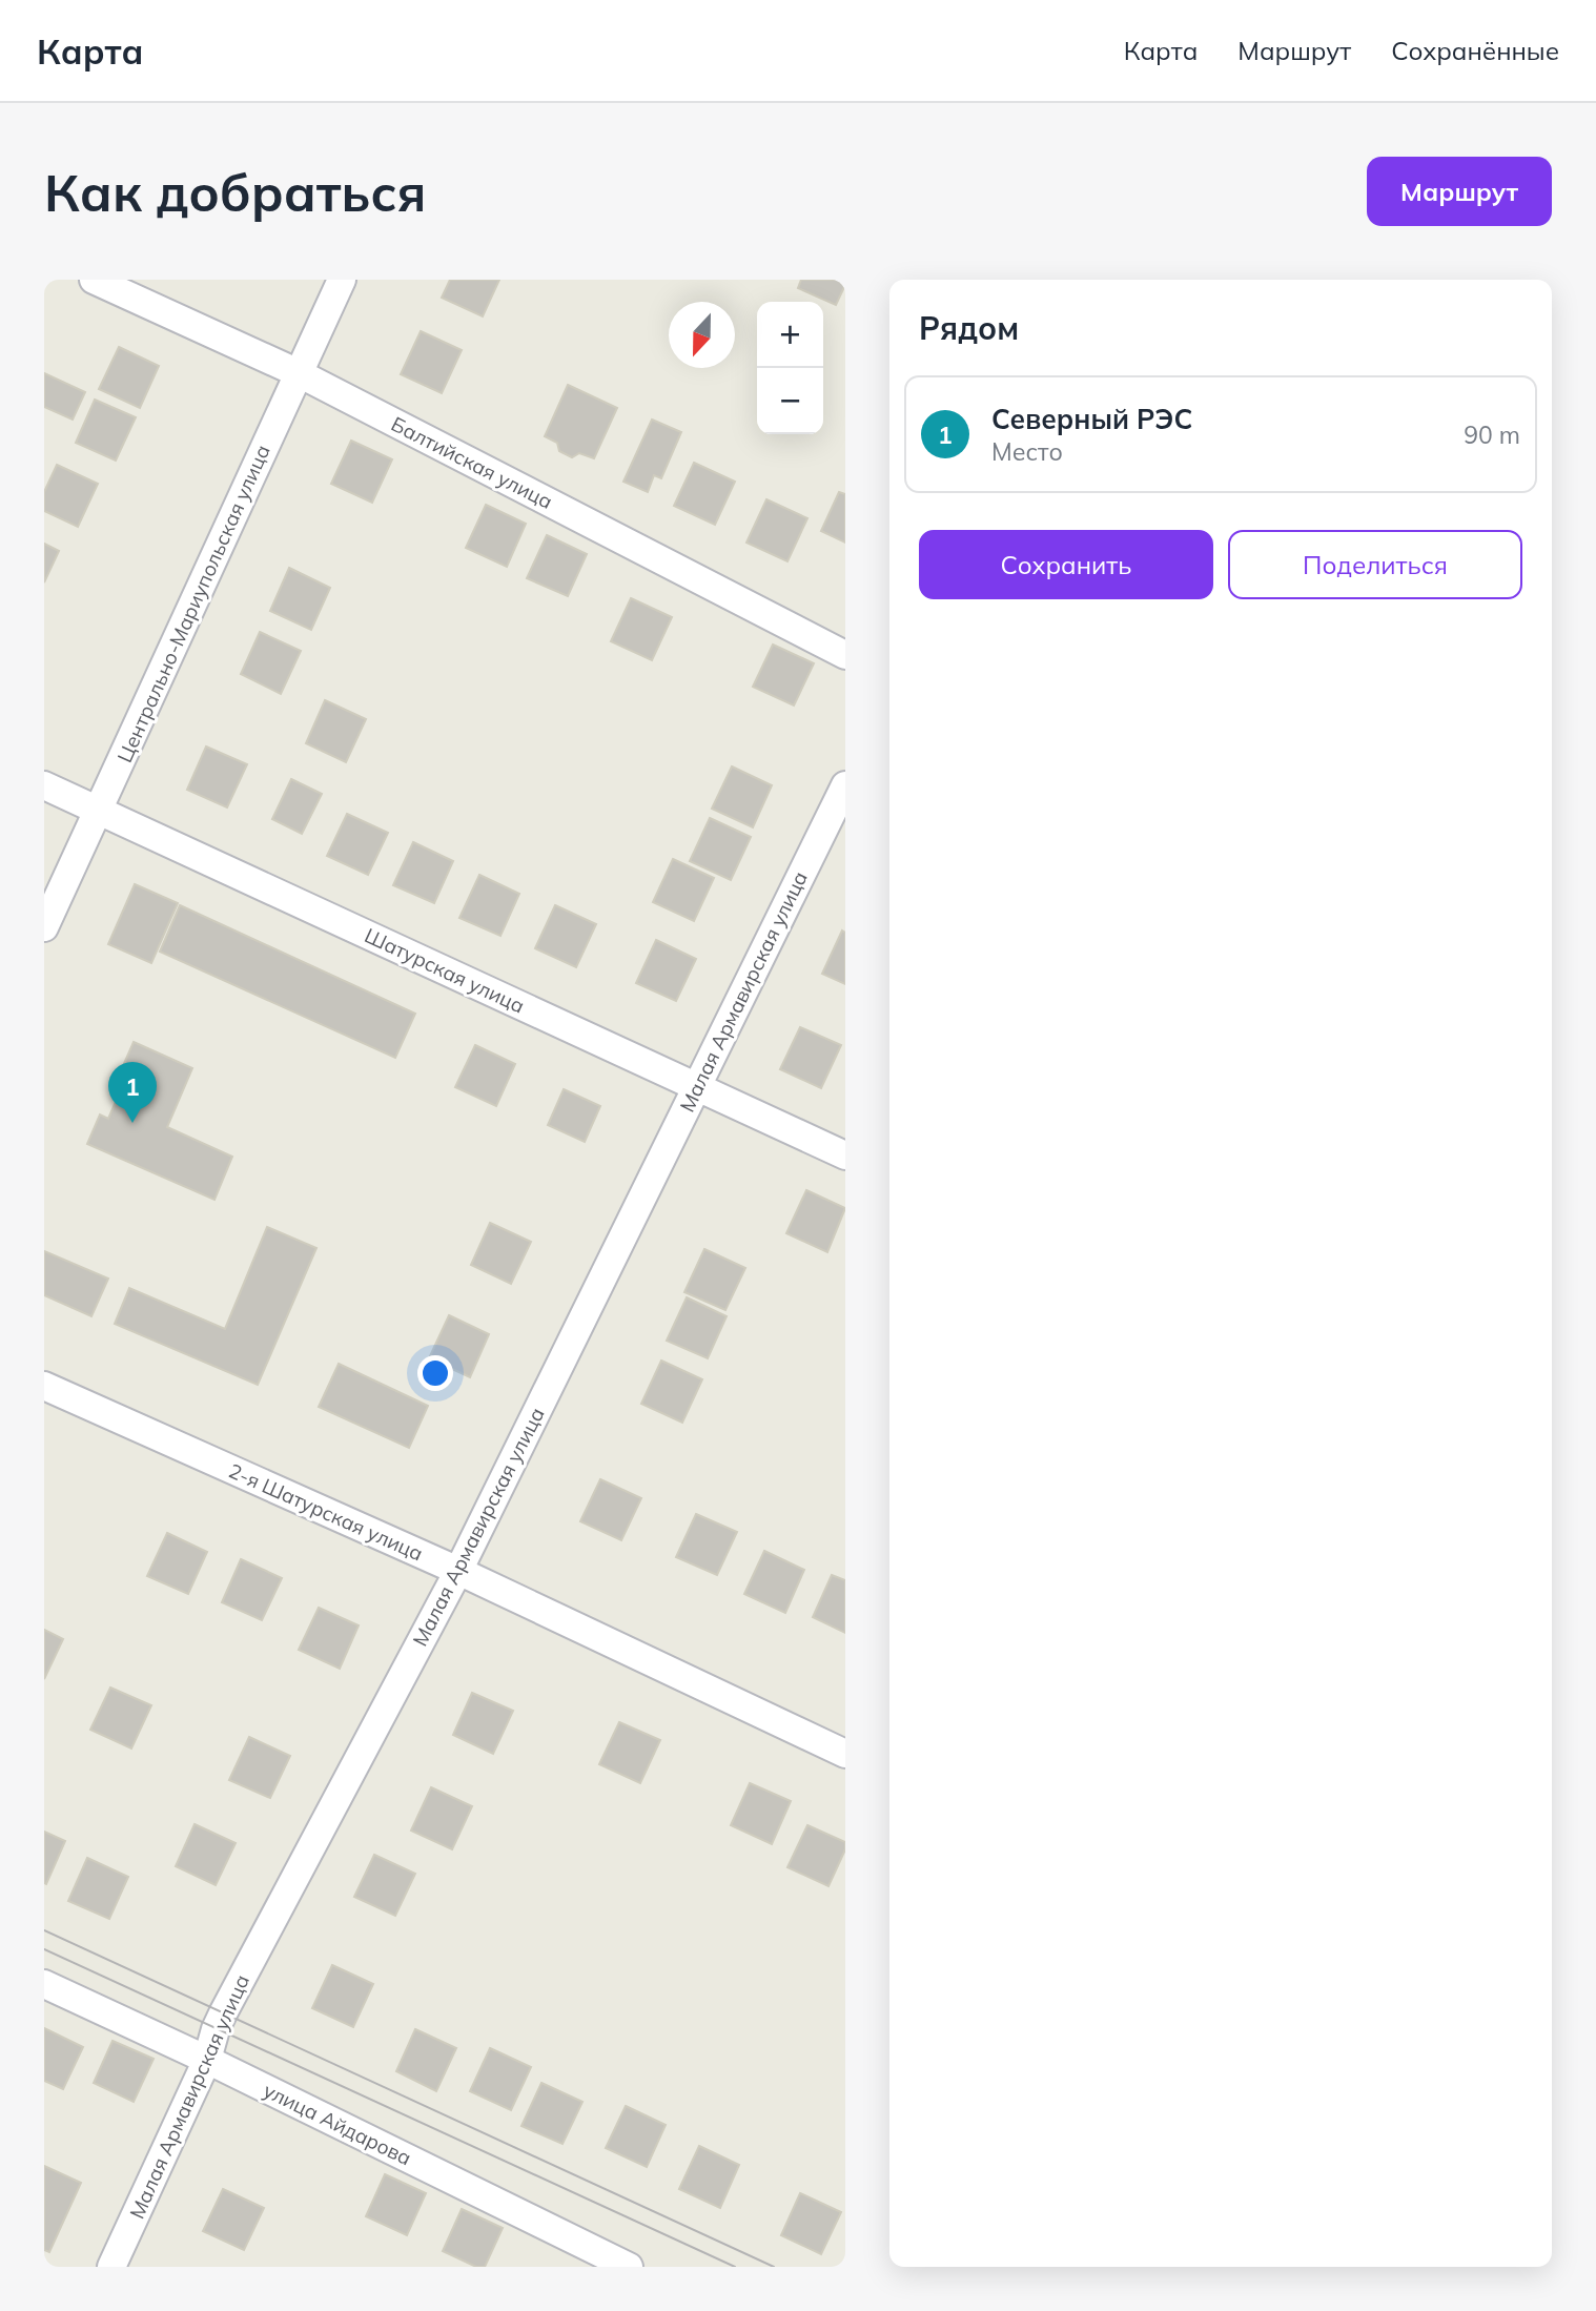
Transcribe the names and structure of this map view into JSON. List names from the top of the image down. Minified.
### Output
{"streets":{"street":["Балтийская улица","Центрально-Мариупольская улица","Шатурская улица","Малая Армавирская улица","2-я Шатурская улица","улица Айдарова"]},"crossings":[["Балтийская улица","Центрально-Мариупольская улица"],["Центрально-Мариупольская улица","Шатурская улица"],["Шатурская улица","Малая Армавирская улица"],["Малая Армавирская улица","2-я Шатурская улица"],["Малая Армавирская улица","улица Айдарова"]],"north":"bottom","page":{"header":"Карта","nav":["Карта","Маршрут","Сохранённые"],"buttons":["Маршрут",["Сохранить","Поделиться"]],"title":"Как добраться","heading":"Рядом","map_buttons":["+","−"],"list":[{"mark":"1","name":"Северный РЭС","note":"Место","value":"90 m"}],"pins":"1"}}
